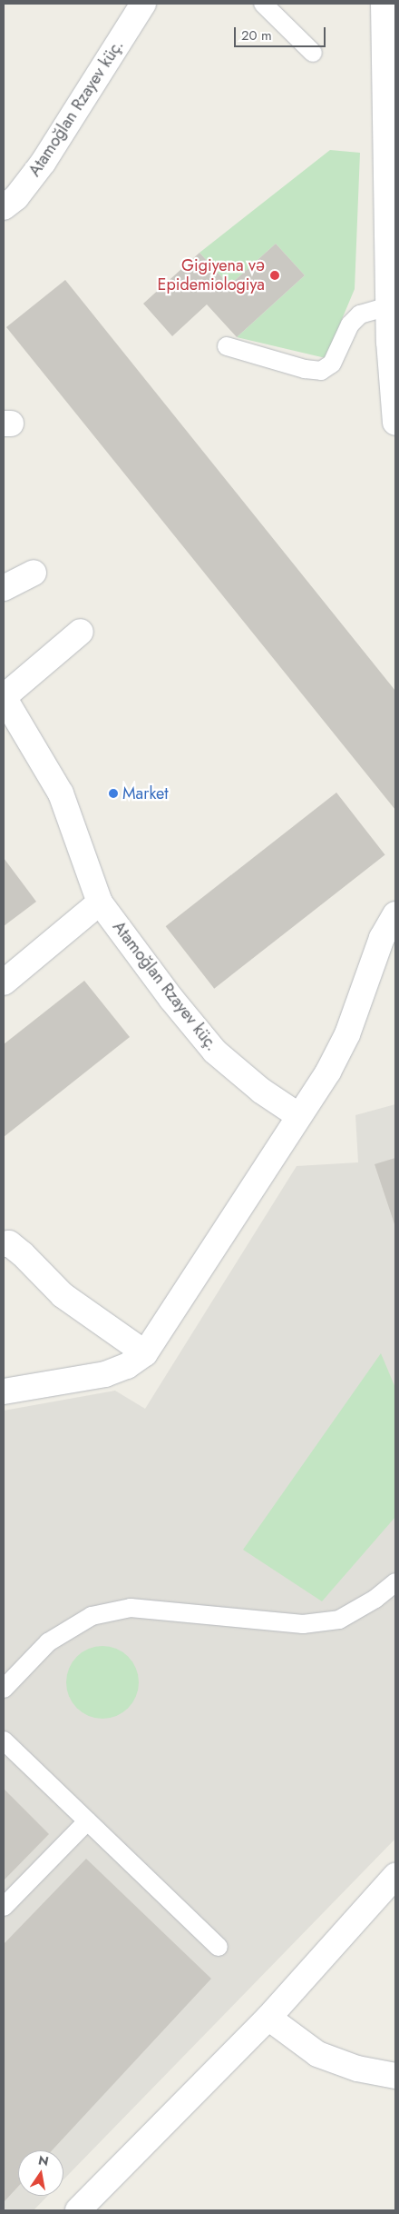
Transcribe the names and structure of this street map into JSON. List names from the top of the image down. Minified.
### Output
{"streets":{"street":["Atamoğlan Rzayev küç."]},"places":["Gigiyena və Epidemiologiya","Market"],"scale_bar":"20 m","north":"top"}
